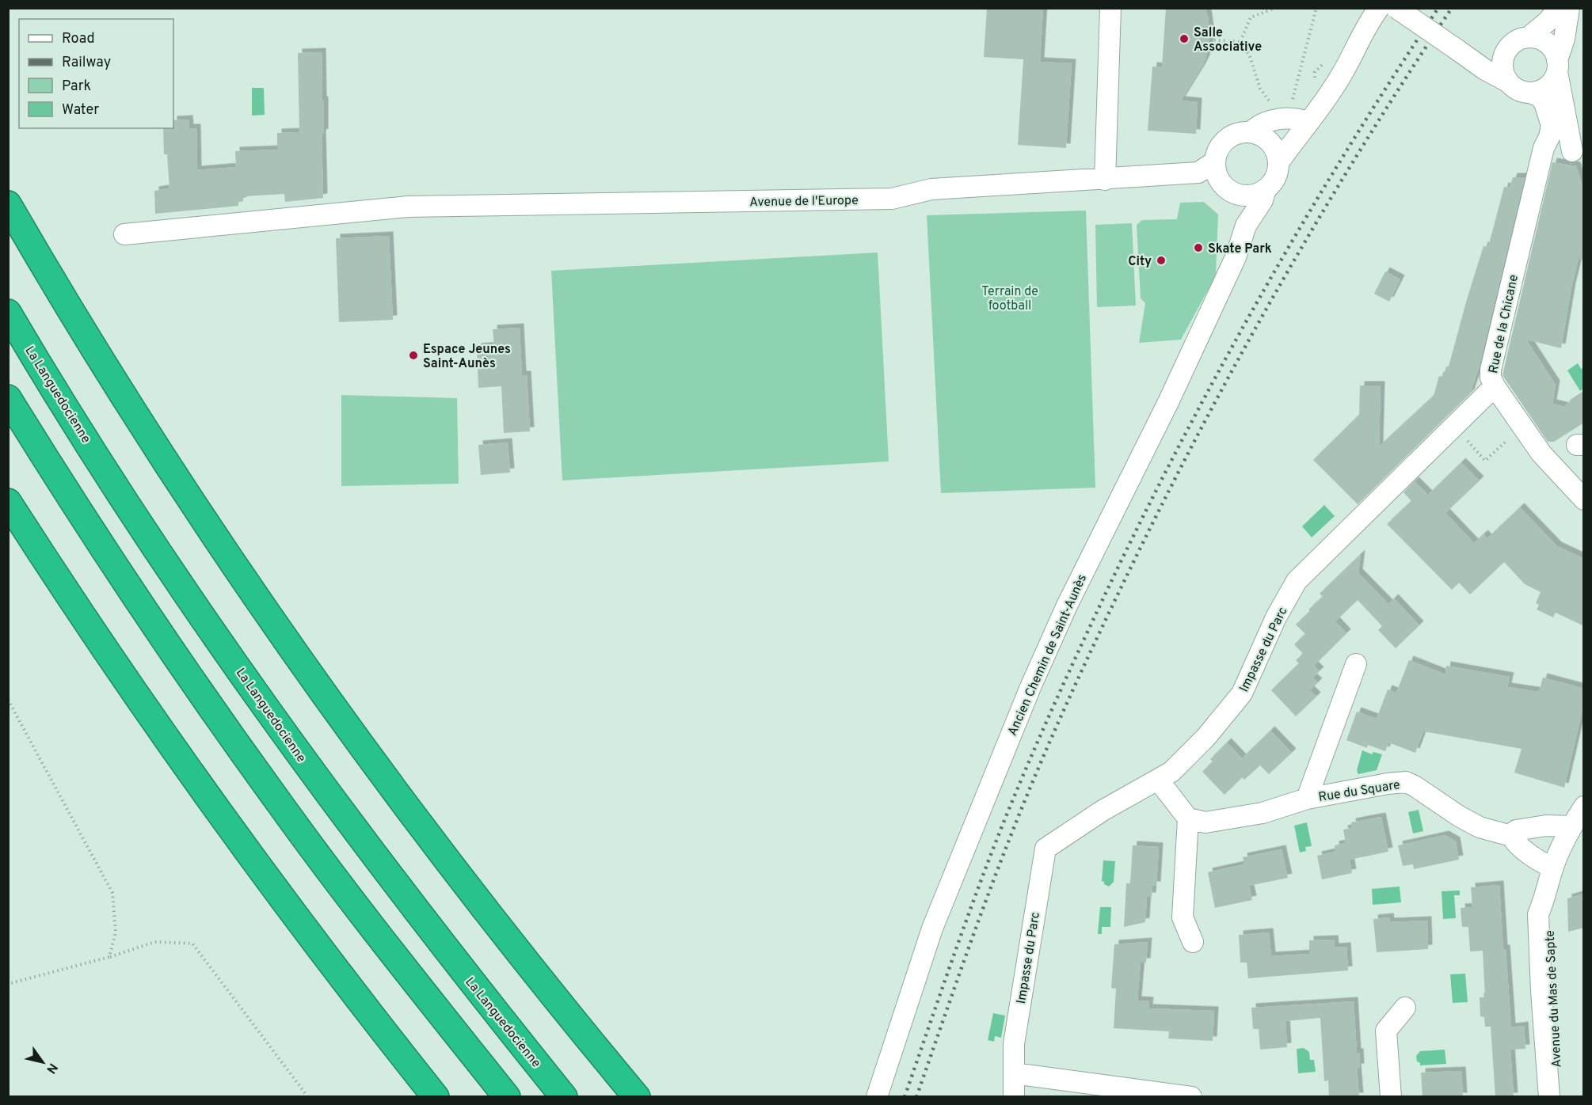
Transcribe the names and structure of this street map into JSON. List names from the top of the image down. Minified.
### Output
{"streets":{"highway":["La Languedocienne"],"street":["Avenue de l'Europe","Rue de la Chicane","Impasse du Parc","Ancien Chemin de Saint-Aunès","Rue du Square","Avenue du Mas de Sapte"]},"crossings":[["Avenue de l'Europe","Ancien Chemin de Saint-Aunès"],["Rue de la Chicane","Impasse du Parc"]],"parks":["Terrain de football"],"places":["Salle Associative","Skate Park","City","Espace Jeunes Saint-Aunès"],"legend":["Road","Railway","Park","Water"],"north":"bottom right"}
